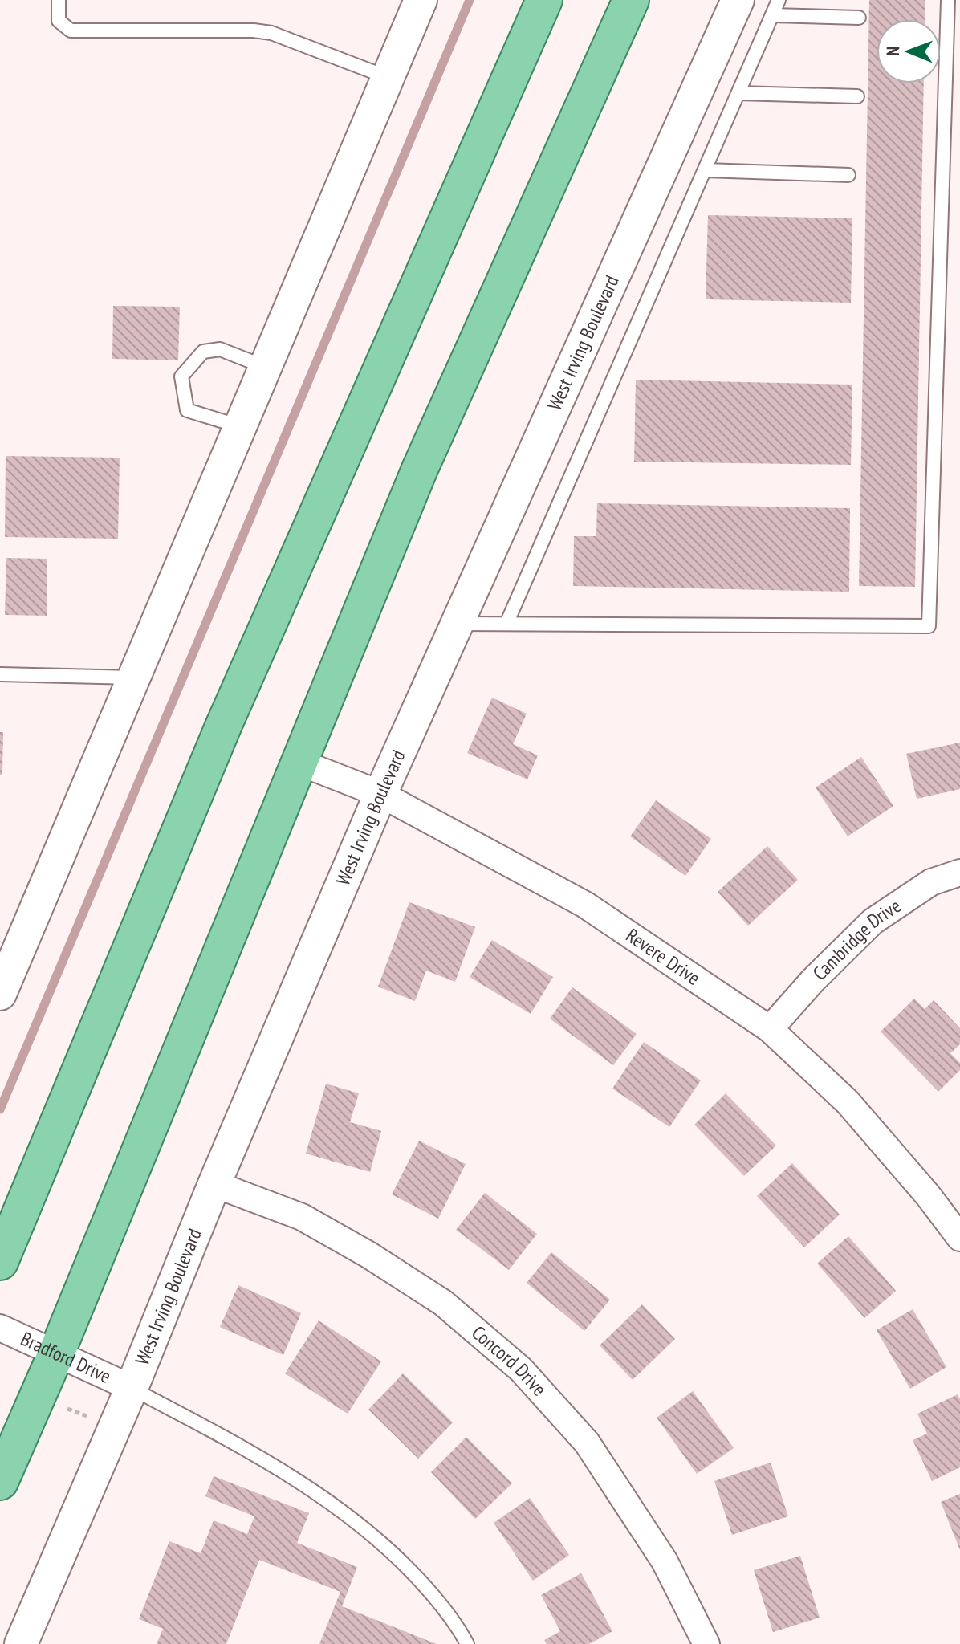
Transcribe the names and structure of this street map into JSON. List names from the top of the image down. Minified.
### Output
{"streets":{"street":["West Irving Boulevard","Cambridge Drive","Revere Drive","Bradford Drive","Concord Drive"]},"crossings":[["West Irving Boulevard","Revere Drive"],["West Irving Boulevard","Bradford Drive"],["West Irving Boulevard","Concord Drive"],["Cambridge Drive","Revere Drive"]],"north":"left"}
